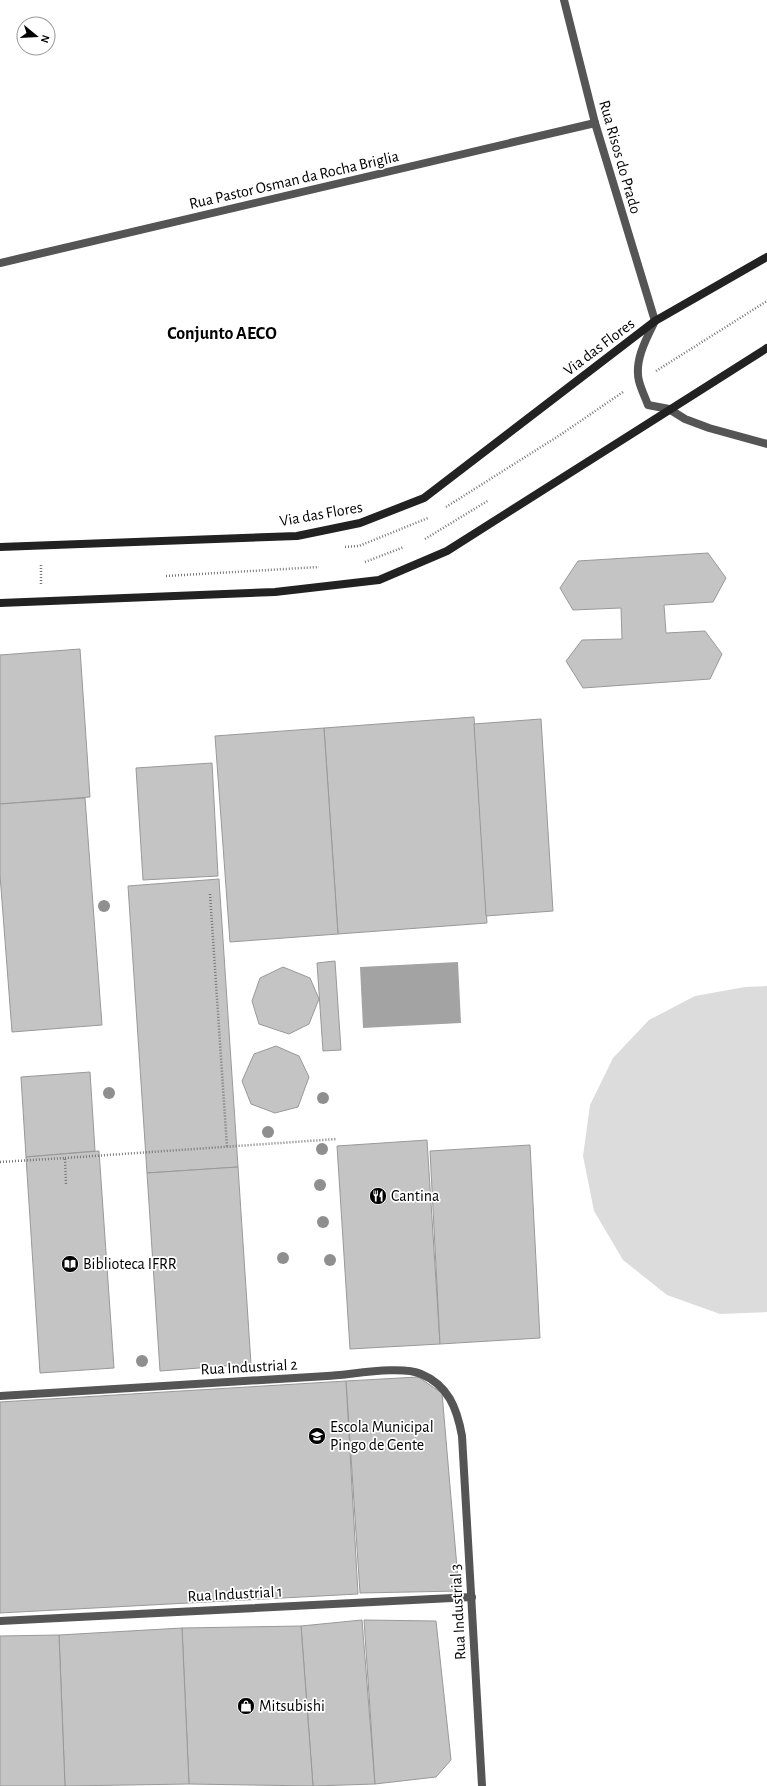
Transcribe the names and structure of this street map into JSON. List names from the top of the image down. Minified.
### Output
{"streets":{"main road":["Via das Flores"],"street":["Rua Risos do Prado","Rua Pastor Osman da Rocha Briglia","Rua Industrial 2","Rua Industrial 1","Rua Industrial 3"]},"crossings":[["Rua Risos do Prado","Rua Pastor Osman da Rocha Briglia"],["Rua Risos do Prado","Via das Flores"],["Rua Industrial 2","Rua Industrial 3"],["Rua Industrial 1","Rua Industrial 3"]],"districts":["Conjunto AECO"],"places":{"restaurant":["Cantina"],"library":["Biblioteca IFRR"],"school or university":["Escola Municipal Pingo de Gente"],"shop":["Mitsubishi"]},"north":"right"}
